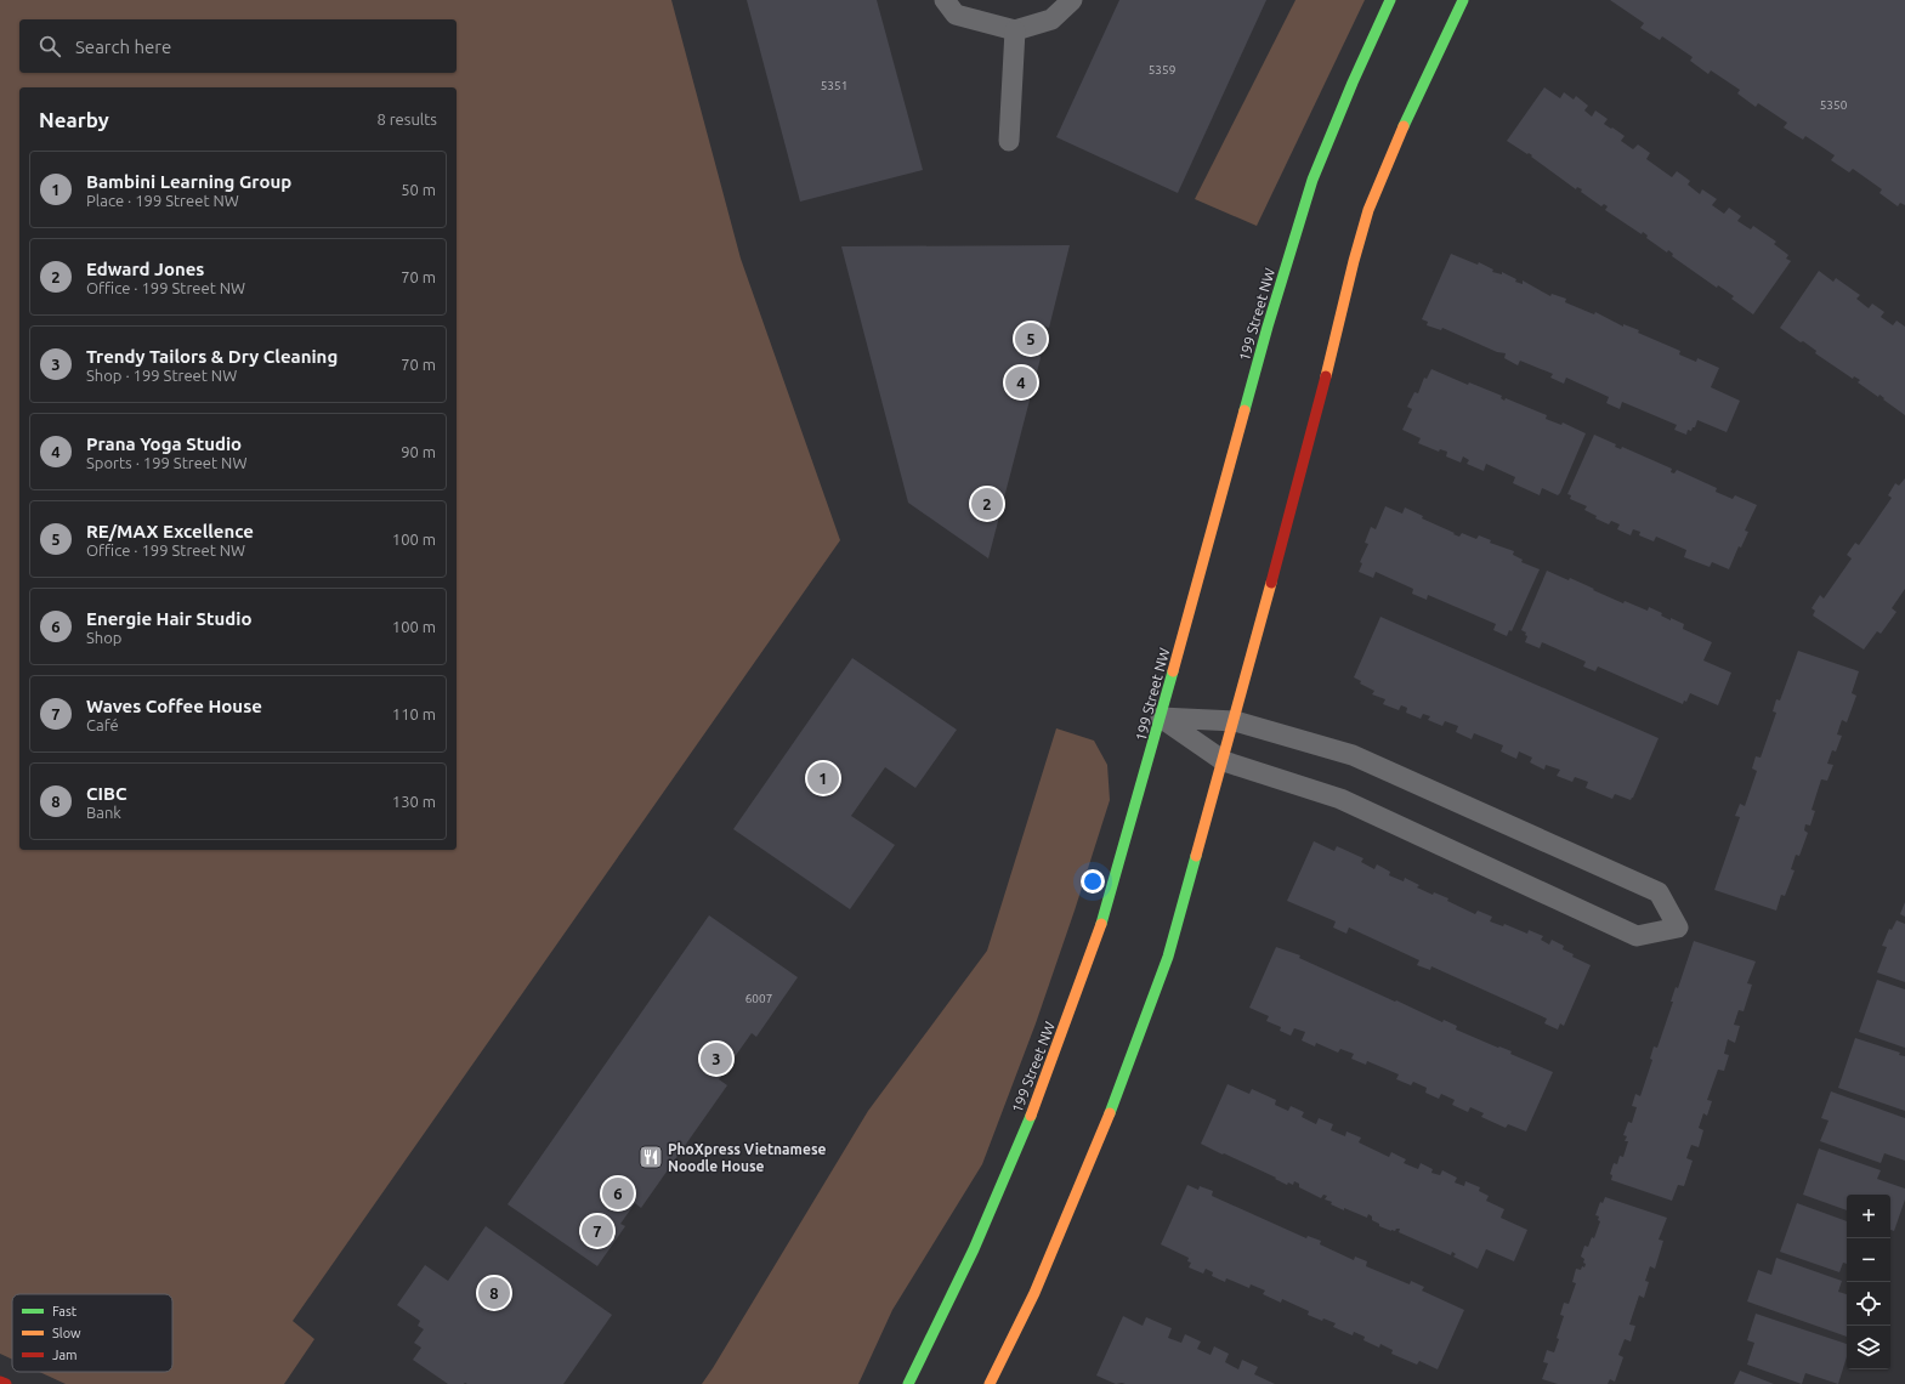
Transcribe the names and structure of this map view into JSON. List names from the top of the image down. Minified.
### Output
{"streets":{"main road":["199 Street NW"]},"places":{"restaurant":["PhoXpress Vietnamese Noodle House"]},"house_numbers":["5359","5351","5350","6007"],"legend":["Fast","Slow","Jam"],"page":{"search":"Search here","heading":["Nearby","8 results"],"list":[{"mark":"1","name":"Bambini Learning Group","note":"Place · 199 Street NW","value":"50 m"},{"mark":"2","name":"Edward Jones","note":"Office · 199 Street NW","value":"70 m"},{"mark":"3","name":"Trendy Tailors & Dry Cleaning","note":"Shop · 199 Street NW","value":"70 m"},{"mark":"4","name":"Prana Yoga Studio","note":"Sports · 199 Street NW","value":"90 m"},{"mark":"5","name":"RE/MAX Excellence","note":"Office · 199 Street NW","value":"100 m"},{"mark":"6","name":"Energie Hair Studio","note":"Shop","value":"100 m"},{"mark":"7","name":"Waves Coffee House","note":"Café","value":"110 m"},{"mark":"8","name":"CIBC","note":"Bank","value":"130 m"}],"pins":["5","4","2","1","3","6","7","8"],"map_buttons":["+","−"]}}
